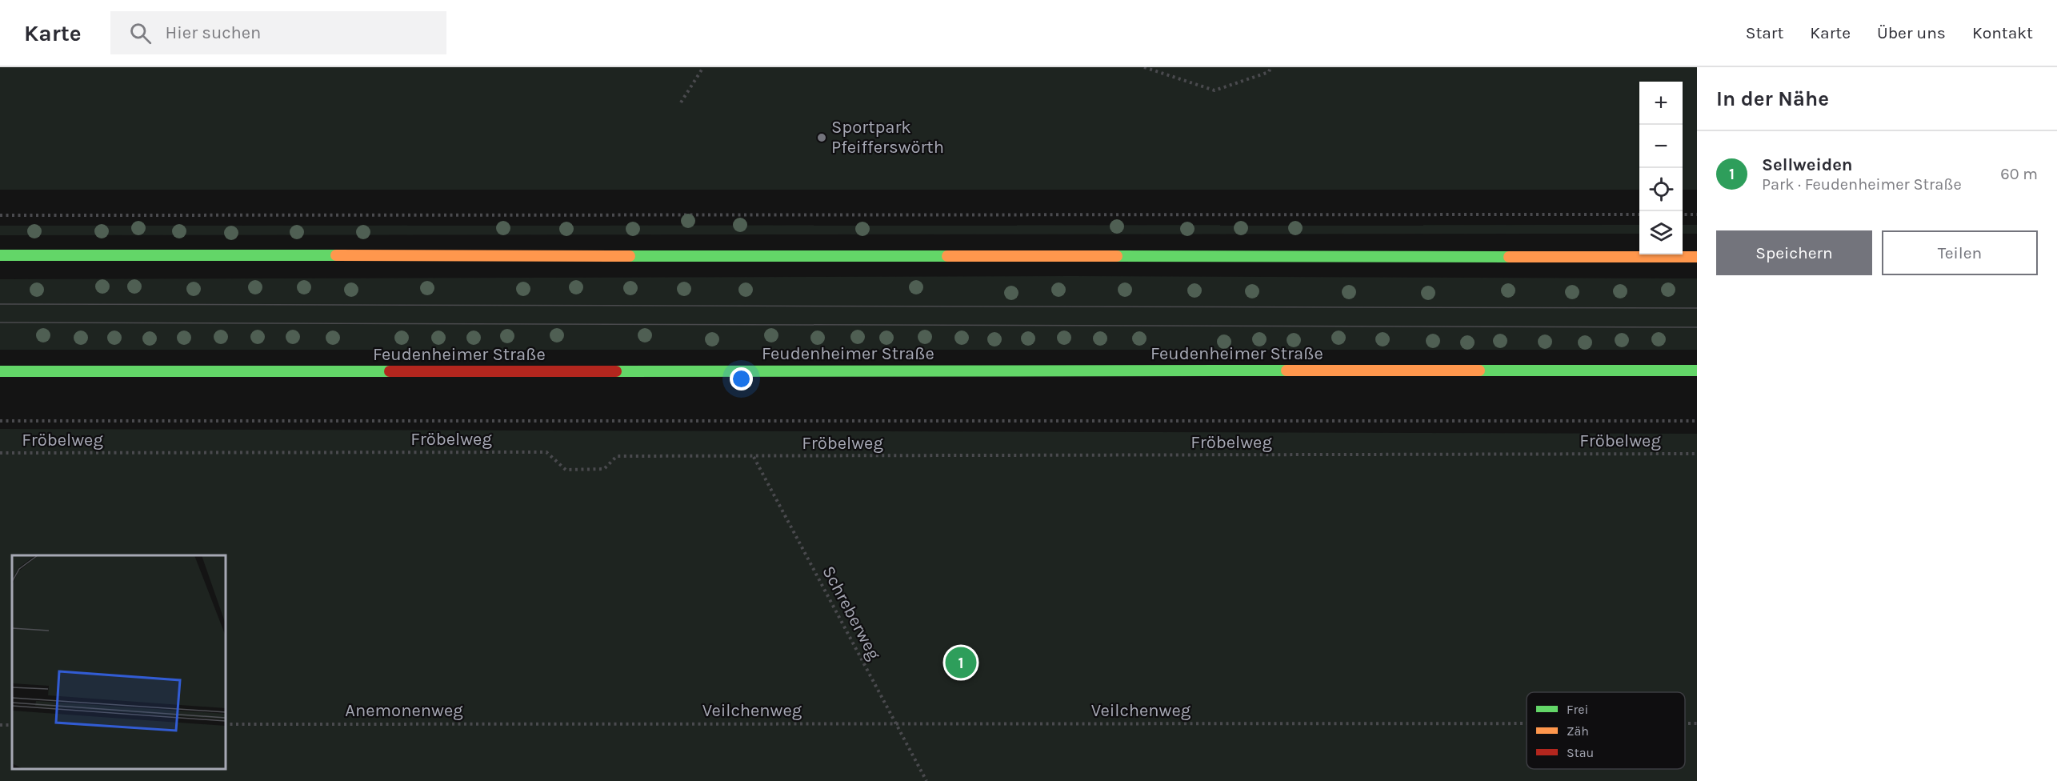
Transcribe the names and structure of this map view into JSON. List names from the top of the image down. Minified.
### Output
{"streets":{"main road":["Feudenheimer Straße"],"path":["Fröbelweg","Schreberweg","Anemonenweg","Veilchenweg"]},"crossings":[["Fröbelweg","Schreberweg"],["Schreberweg","Veilchenweg"],["Anemonenweg","Veilchenweg"]],"places":["Sportpark Pfeifferswörth"],"legend":["Frei","Zäh","Stau"],"page":{"header":"Karte","search":"Hier suchen","nav":["Start","Karte","Über uns","Kontakt"],"heading":"In der Nähe","map_buttons":["+","−"],"list":[{"mark":"1","name":"Sellweiden","note":"Park · Feudenheimer Straße","value":"60 m"}],"buttons":["Speichern","Teilen"],"pins":"1"}}
